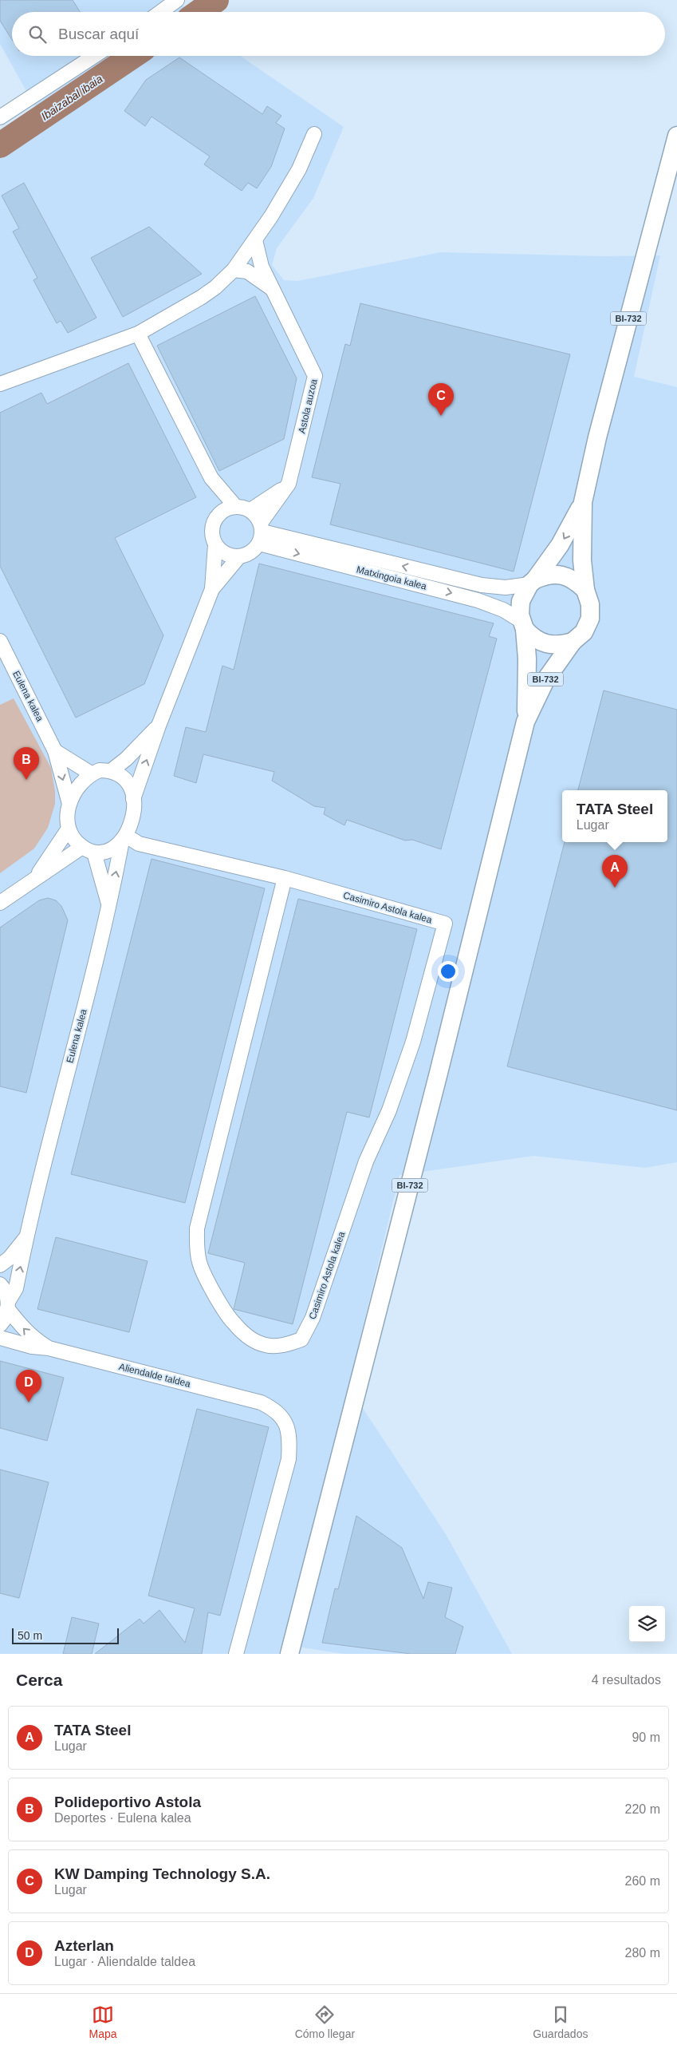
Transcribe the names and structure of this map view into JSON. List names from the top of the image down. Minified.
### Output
{"streets":{"main road":["BI-732"],"street":["Astola auzoa","Matxingoia kalea","Eulena kalea","Casimiro Astola kalea","Aliendalde taldea"]},"crossings":[["BI-732","Matxingoia kalea"],["Astola auzoa","Matxingoia kalea"],["Eulena kalea","Casimiro Astola kalea"]],"water":["Ibaizabal ibaia"],"scale_bar":"50 m","page":{"search":"Buscar aquí","pins":["C","B","A","D"],"popup":["TATA Steel","Lugar"],"scale":"50 m","heading":["Cerca","4 resultados"],"list":[{"mark":"A","name":"TATA Steel","note":"Lugar","value":"90 m"},{"mark":"B","name":"Polideportivo Astola","note":"Deportes · Eulena kalea","value":"220 m"},{"mark":"C","name":"KW Damping Technology S.A.","note":"Lugar","value":"260 m"},{"mark":"D","name":"Azterlan","note":"Lugar · Aliendalde taldea","value":"280 m"}],"nav":["Mapa","Cómo llegar","Guardados"]}}
